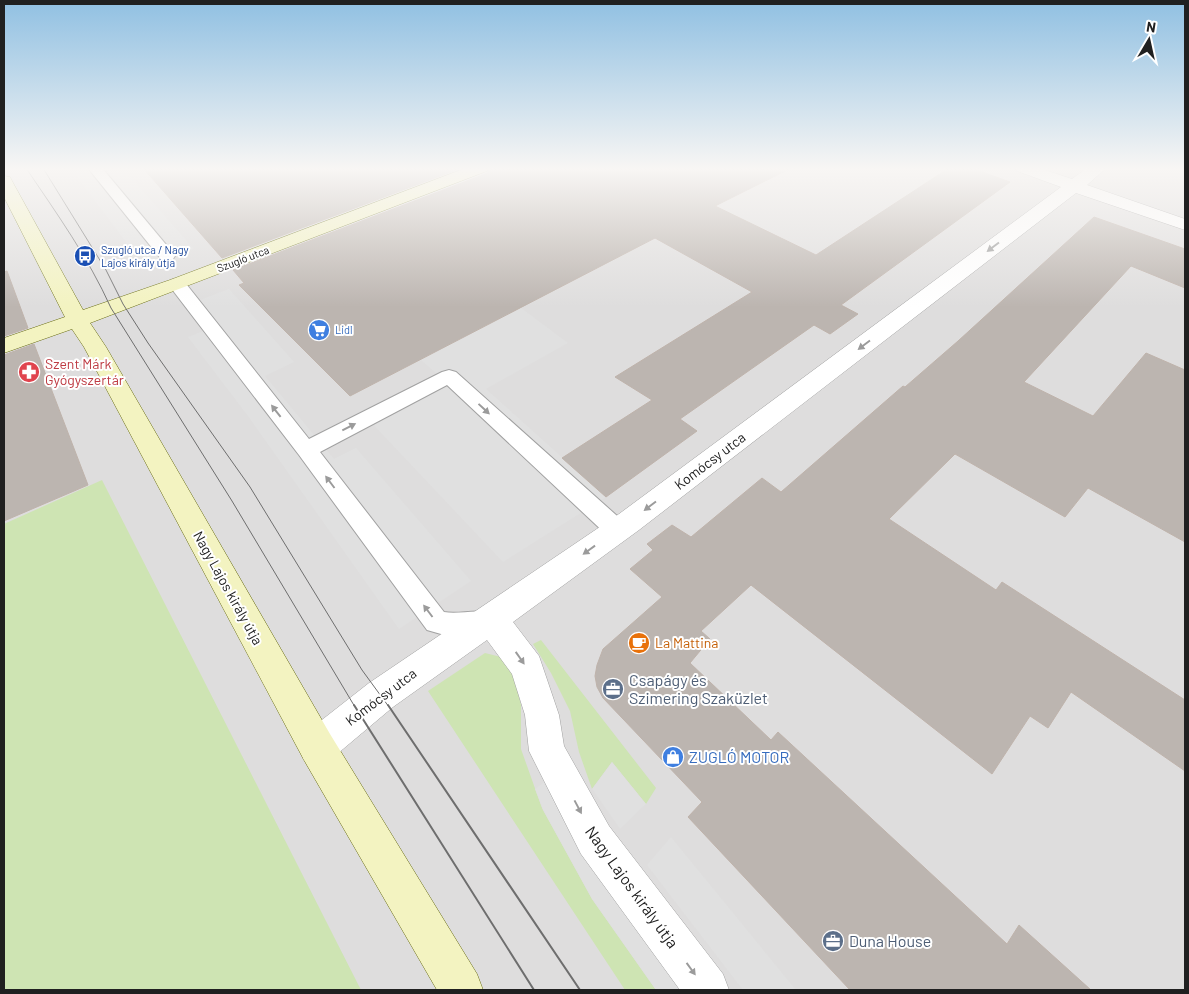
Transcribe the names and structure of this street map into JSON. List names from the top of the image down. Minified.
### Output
{"streets":{"main road":["Szugló utca","Nagy Lajos király útja"],"street":["Komócsy utca"]},"crossings":[["Szugló utca","Nagy Lajos király útja"],["Komócsy utca","Nagy Lajos király útja"]],"one_way":["Komócsy utca"],"places":{"bus stop":["Szugló utca / Nagy Lajos király útja"],"supermarket":["Lidl"],"pharmacy":["Szent Márk Gyógyszertár"],"cafe":["La Mattina"],"office":["Csapágy és Szimering Szaküzlet","Duna House"],"shop":["ZUGLÓ MOTOR"]},"north":"top"}
